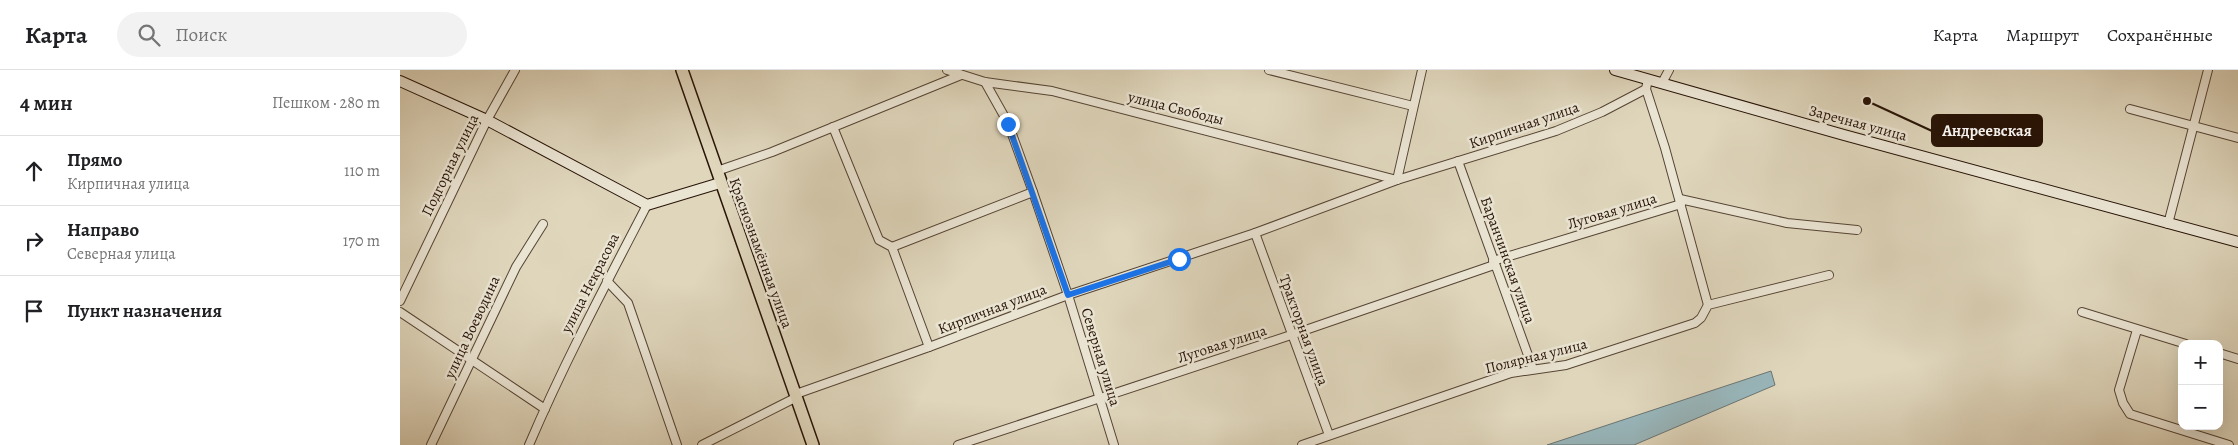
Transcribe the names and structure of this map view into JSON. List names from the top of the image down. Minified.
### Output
{"streets":{"main road":["Краснознамённая улица"],"street":["улица Свободы","Заречная улица","Кирпичная улица","Подгорная улица","Луговая улица","Баранчинская улица","улица Некрасова","улица Воеводина","Тракторная улица","Полярная улица","Северная улица"]},"crossings":[["улица Свободы","Кирпичная улица"],["улица Свободы","Северная улица"],["Заречная улица","Кирпичная улица"],["Кирпичная улица","Краснознамённая улица"],["Кирпичная улица","Баранчинская улица"],["Кирпичная улица","Тракторная улица"],["Кирпичная улица","Северная улица"],["Луговая улица","Баранчинская улица"],["Луговая улица","Тракторная улица"],["Луговая улица","Северная улица"],["Баранчинская улица","Полярная улица"],["Тракторная улица","Полярная улица"]],"places":["Андреевская"],"page":{"header":"Карта","search":"Поиск","nav":["Карта","Маршрут","Сохранённые"],"heading":["4 мин","Пешком · 280 m"],"list":[["Прямо","Кирпичная улица","110 m"],["Направо","Северная улица","170 m"],"Пункт назначения"],"map_buttons":["+","−"]}}
